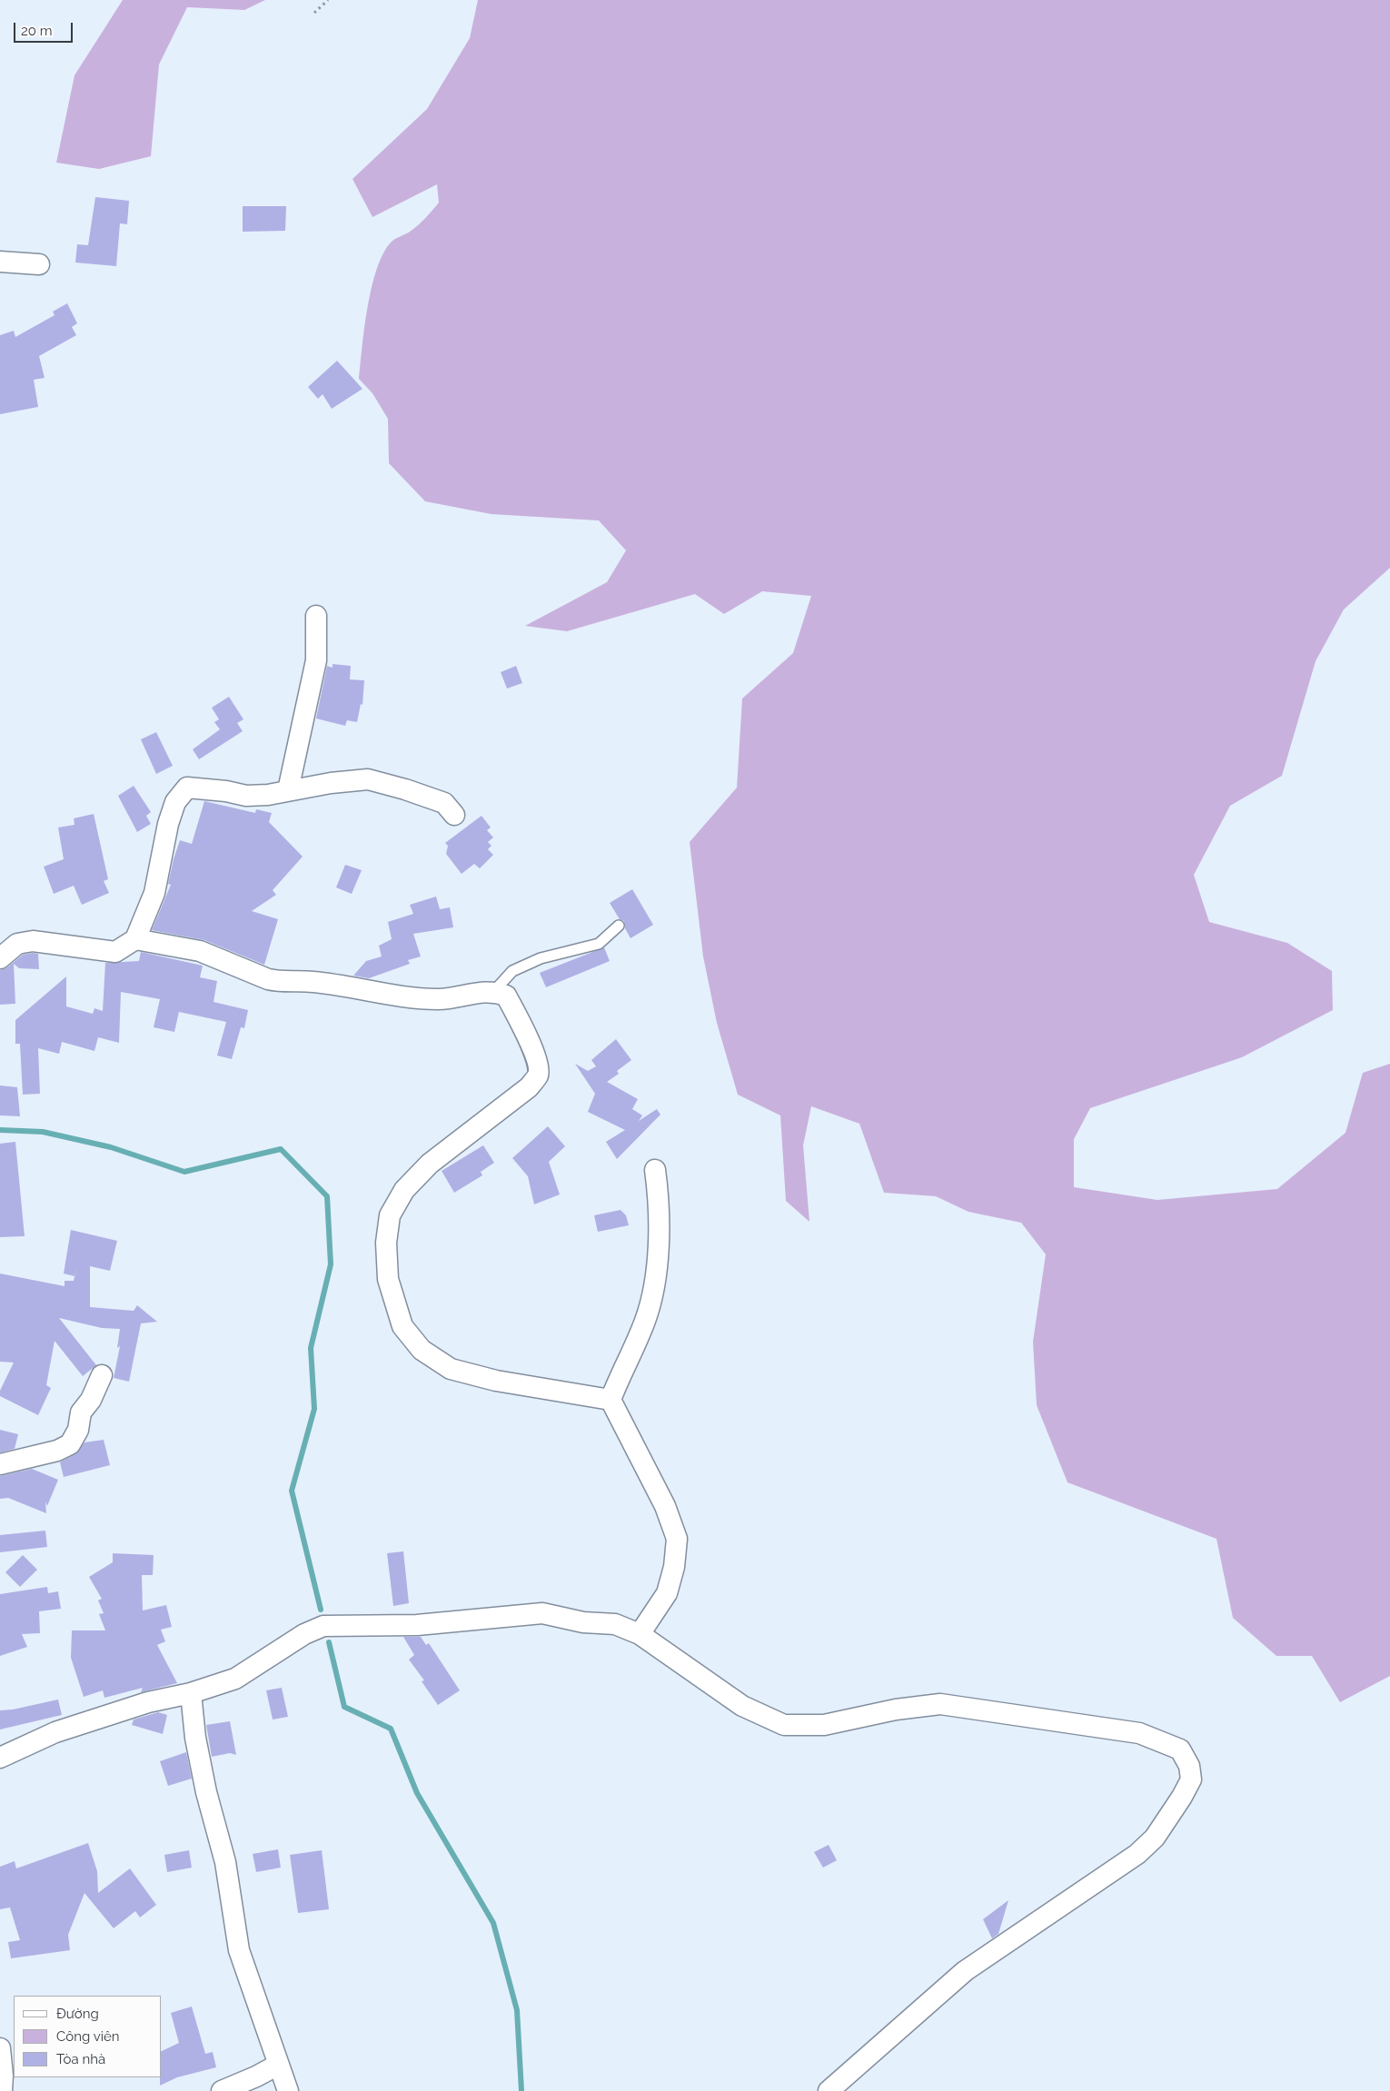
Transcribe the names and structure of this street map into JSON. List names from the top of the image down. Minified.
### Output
{"legend":["Đường","Công viên","Tòa nhà"],"scale_bar":"20 m"}
